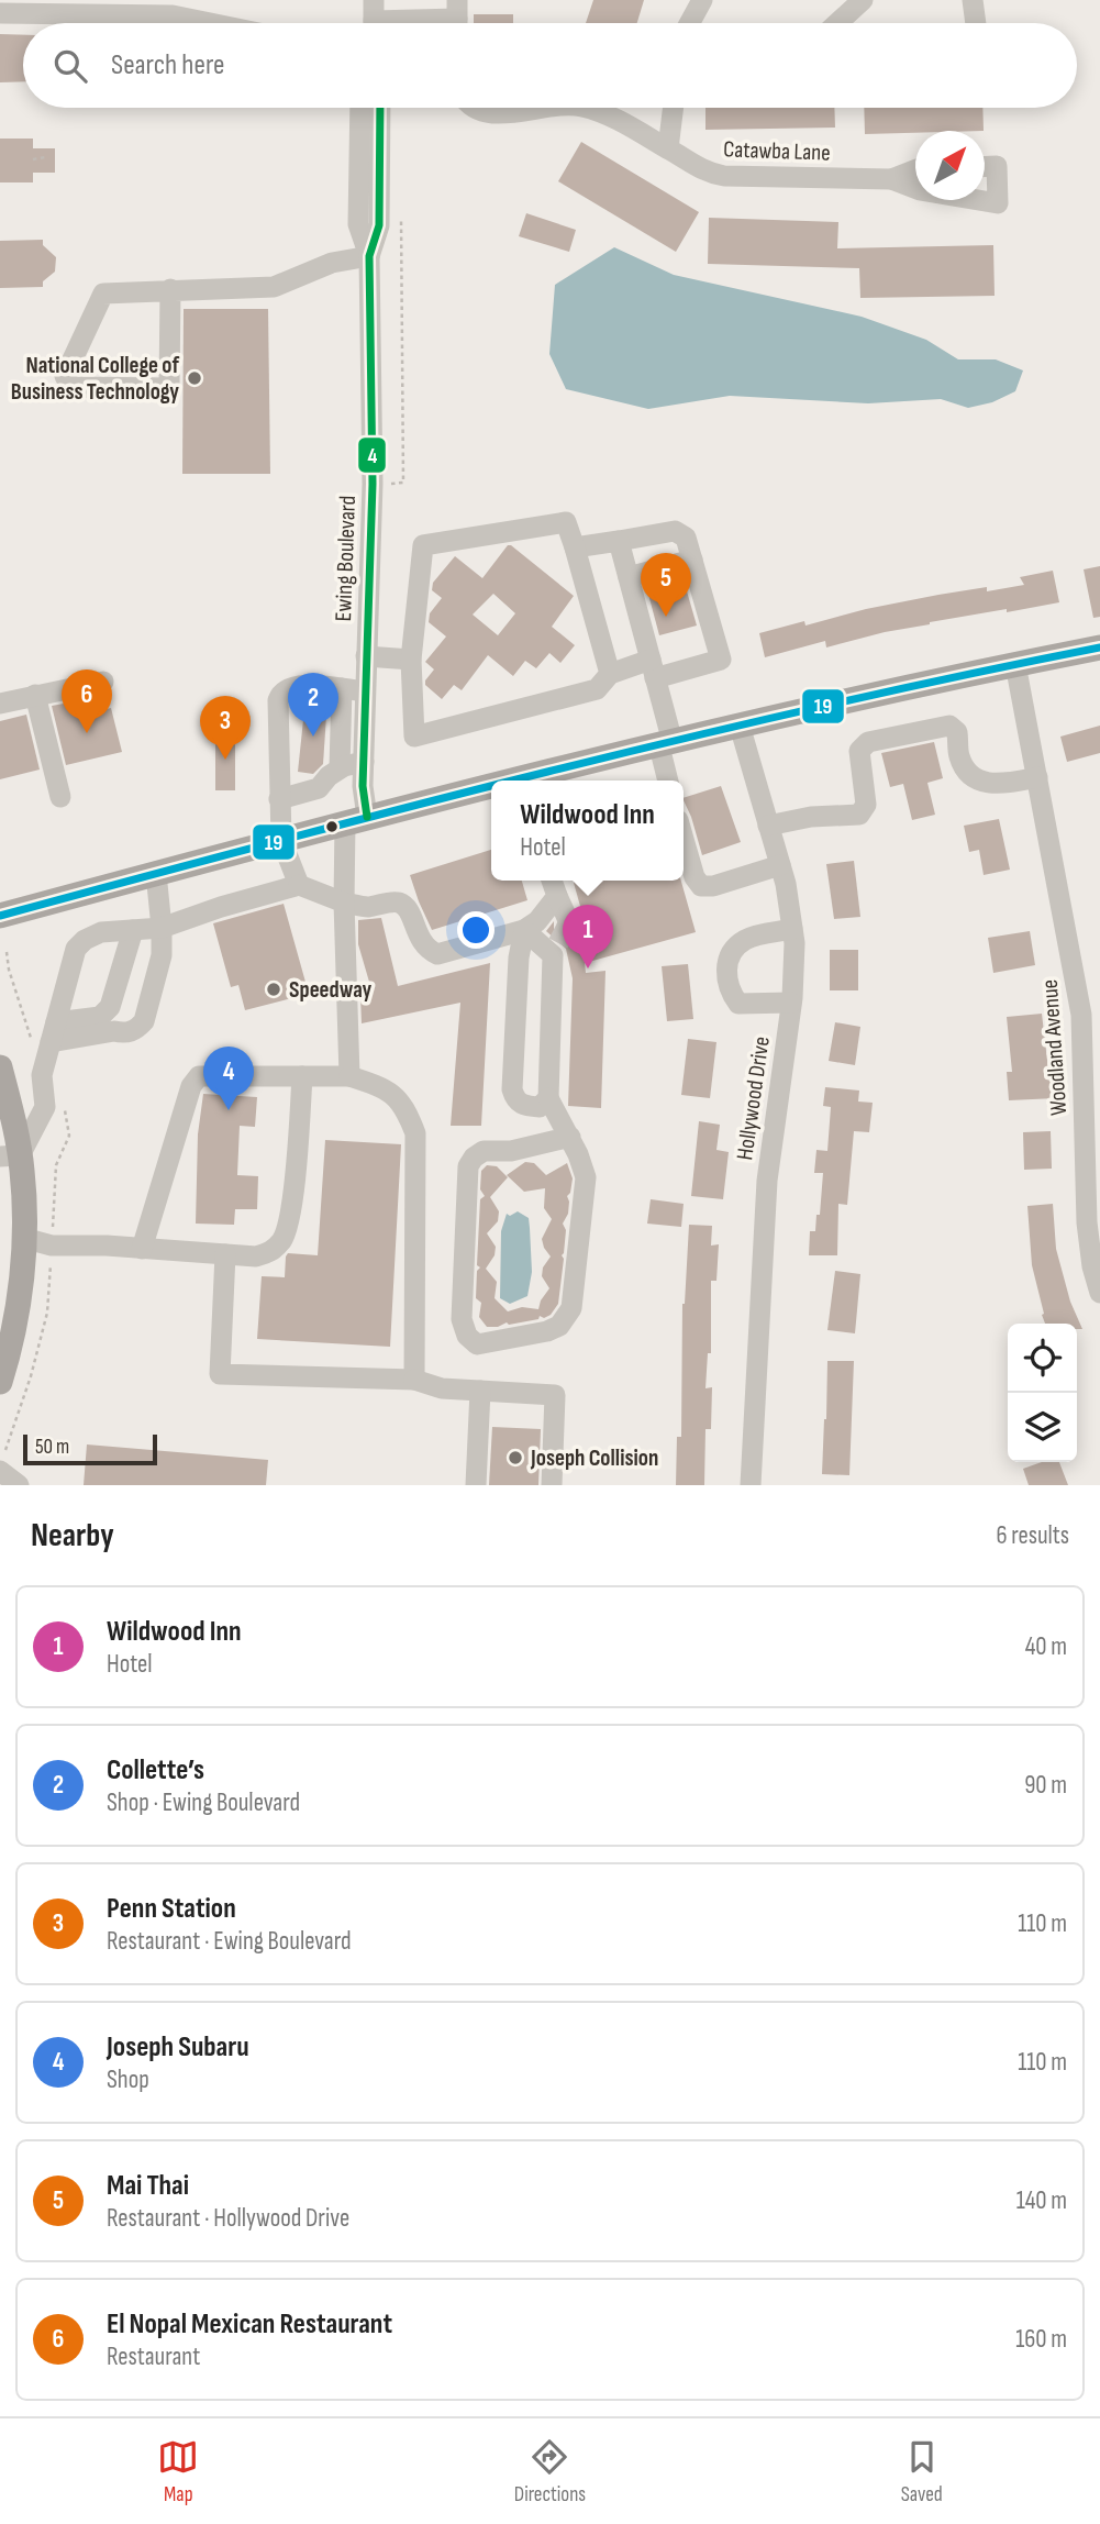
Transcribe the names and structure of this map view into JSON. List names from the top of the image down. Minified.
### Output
{"streets":{"street":["Catawba Lane","Ewing Boulevard","Woodland Avenue","Hollywood Drive"]},"places":["National College of Business Technology","Speedway","Joseph Collision"],"lines":["transit line 4","transit line 19"],"scale_bar":"50 m","north":"top right","page":{"search":"Search here","pins":["5","6","2","3","1","4"],"popup":["Wildwood Inn","Hotel"],"scale":"50 m","heading":["Nearby","6 results"],"list":[{"mark":"1","name":"Wildwood Inn","note":"Hotel","value":"40 m"},{"mark":"2","name":"Collette’s","note":"Shop · Ewing Boulevard","value":"90 m"},{"mark":"3","name":"Penn Station","note":"Restaurant · Ewing Boulevard","value":"110 m"},{"mark":"4","name":"Joseph Subaru","note":"Shop","value":"110 m"},{"mark":"5","name":"Mai Thai","note":"Restaurant · Hollywood Drive","value":"140 m"},{"mark":"6","name":"El Nopal Mexican Restaurant","note":"Restaurant","value":"160 m"}],"nav":["Map","Directions","Saved"]}}
